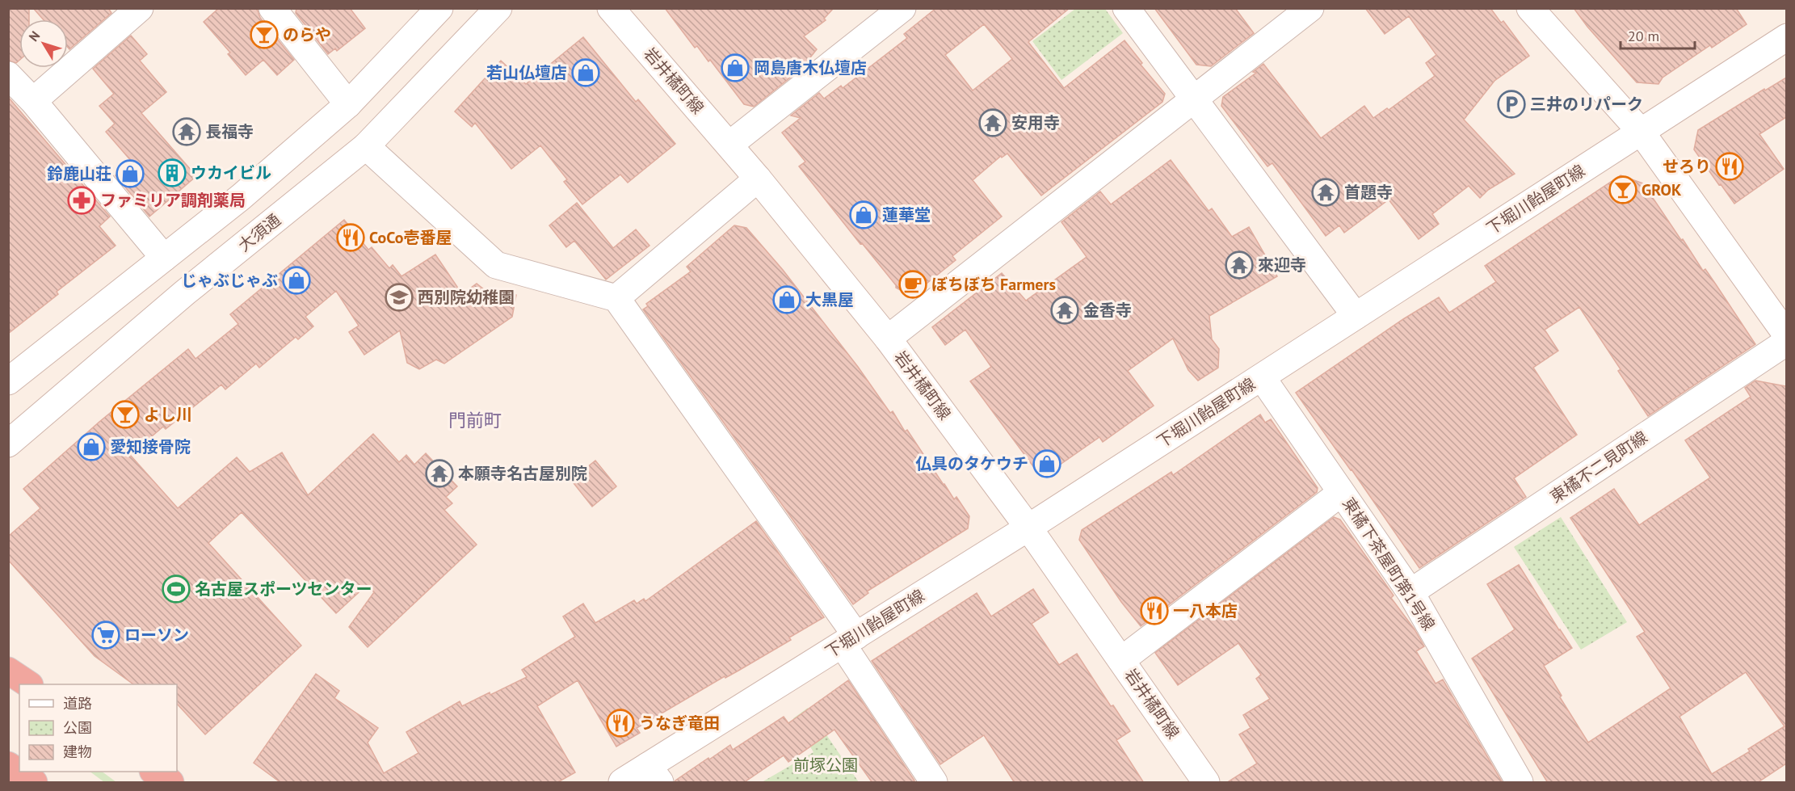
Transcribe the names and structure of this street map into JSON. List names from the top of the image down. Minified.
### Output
{"streets":{"street":["岩井橘町線","下堀川飴屋町線","大須通","東橘不二見町線","東橘下茶屋町第1号線"]},"crossings":[["岩井橘町線","下堀川飴屋町線"],["下堀川飴屋町線","東橘下茶屋町第1号線"],["東橘不二見町線","東橘下茶屋町第1号線"]],"districts":["門前町"],"parks":["前塚公園"],"places":{"bar":["のらや","GROK","よし川"],"shop":["岡島唐木仏壇店","若山仏壇店","鈴鹿山荘","蓮華堂","じゃぶじゃぶ","大黒屋","愛知接骨院","仏具のタケウチ"],"parking":["三井のリパーク"],"temple":["安用寺","長福寺","首題寺","來迎寺","金香寺","本願寺名古屋別院"],"restaurant":["せろり","CoCo壱番屋","一八本店","うなぎ竜田"],"building":["ウカイビル"],"pharmacy":["ファミリア調剤薬局"],"cafe":["ぼちぼち Farmers"],"school or university":["西別院幼稚園"],"sports":["名古屋スポーツセンター"],"supermarket":["ローソン"]},"legend":["道路","公園","建物"],"scale_bar":"20 m","north":"top left"}
